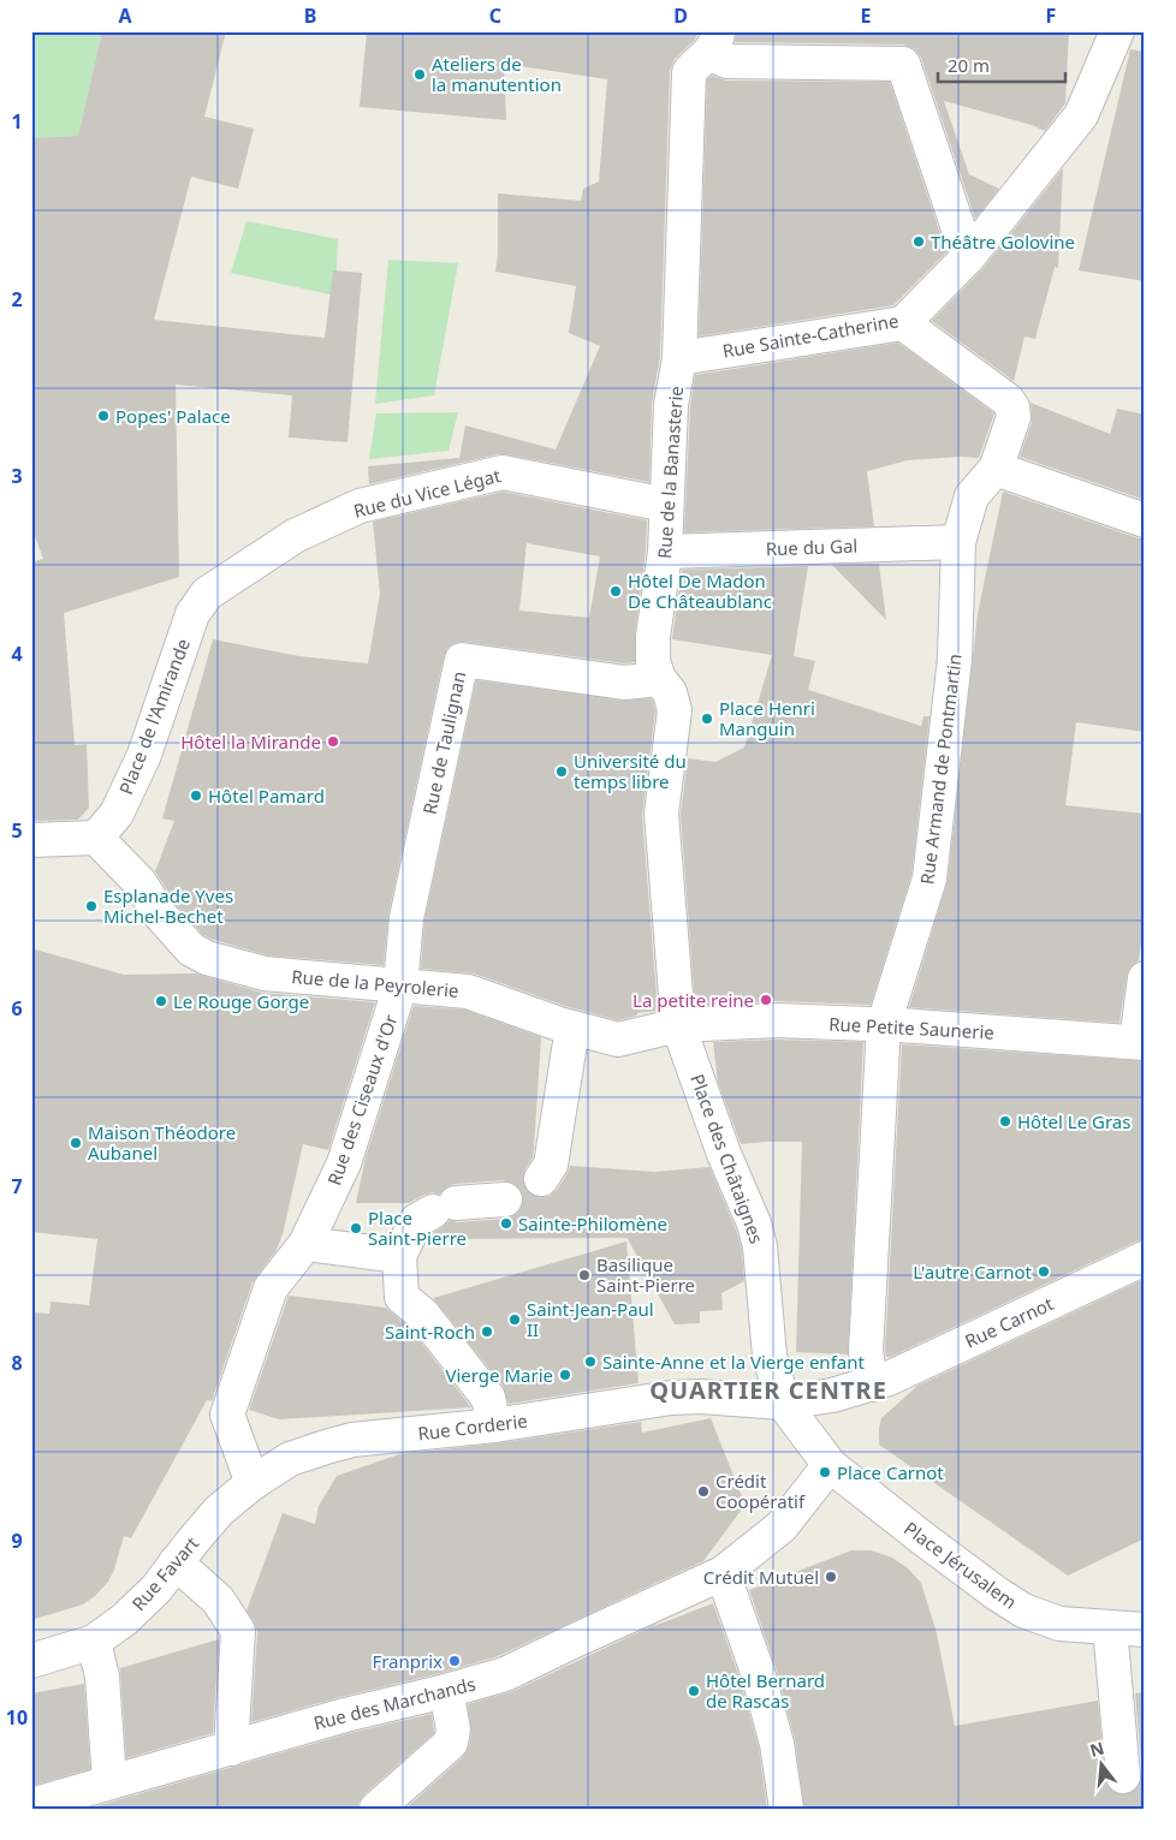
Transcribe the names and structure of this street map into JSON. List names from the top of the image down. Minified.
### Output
{"streets":{"street":["Rue Sainte-Catherine","Rue de la Banasterie","Rue du Vice Légat","Rue du Gal","Place de l'Amirande","Rue de Taulignan","Rue Armand de Pontmartin","Rue de la Peyrolerie","Rue Petite Saunerie","Rue des Ciseaux d'Or","Place des Châtaignes","Rue Carnot","Rue Corderie","Place Jérusalem","Rue Favart","Rue des Marchands"]},"crossings":[["Rue Sainte-Catherine","Rue de la Banasterie"],["Rue Sainte-Catherine","Rue Armand de Pontmartin"],["Rue de la Banasterie","Rue du Vice Légat"],["Rue de la Banasterie","Rue du Gal"],["Rue de la Banasterie","Rue de Taulignan"],["Rue de la Banasterie","Rue Petite Saunerie"],["Rue de la Banasterie","Place des Châtaignes"],["Rue du Vice Légat","Place de l'Amirande"],["Rue du Gal","Rue Armand de Pontmartin"],["Place de l'Amirande","Rue de la Peyrolerie"],["Rue de Taulignan","Rue de la Peyrolerie"],["Rue de Taulignan","Rue des Ciseaux d'Or"],["Rue Armand de Pontmartin","Rue Petite Saunerie"],["Rue Armand de Pontmartin","Rue Carnot"],["Rue de la Peyrolerie","Rue des Ciseaux d'Or"],["Rue Petite Saunerie","Place des Châtaignes"],["Rue des Ciseaux d'Or","Rue Corderie"],["Rue des Ciseaux d'Or","Rue Favart"],["Place des Châtaignes","Rue Corderie"],["Rue Corderie","Rue Favart"]],"districts":["QUARTIER CENTRE"],"places":["Ateliers de la manutention","Théâtre Golovine","Popes' Palace","Hôtel De Madon De Châteaublanc","Place Henri Manguin","Hôtel la Mirande","Université du temps libre","Hôtel Pamard","Esplanade Yves Michel-Bechet","La petite reine","Le Rouge Gorge","Hôtel Le Gras","Maison Théodore Aubanel","Sainte-Philomène","Place Saint-Pierre","L'autre Carnot","Basilique Saint-Pierre","Saint-Jean-Paul II","Saint-Roch","Sainte-Anne et la Vierge enfant","Vierge Marie","Place Carnot","Crédit Coopératif","Crédit Mutuel","Franprix","Hôtel Bernard de Rascas"],"scale_bar":"20 m","north":"top","grid":{"columns":["A","B","C","D","E","F"],"rows":["1","2","3","4","5","6","7","8","9","10"]}}
